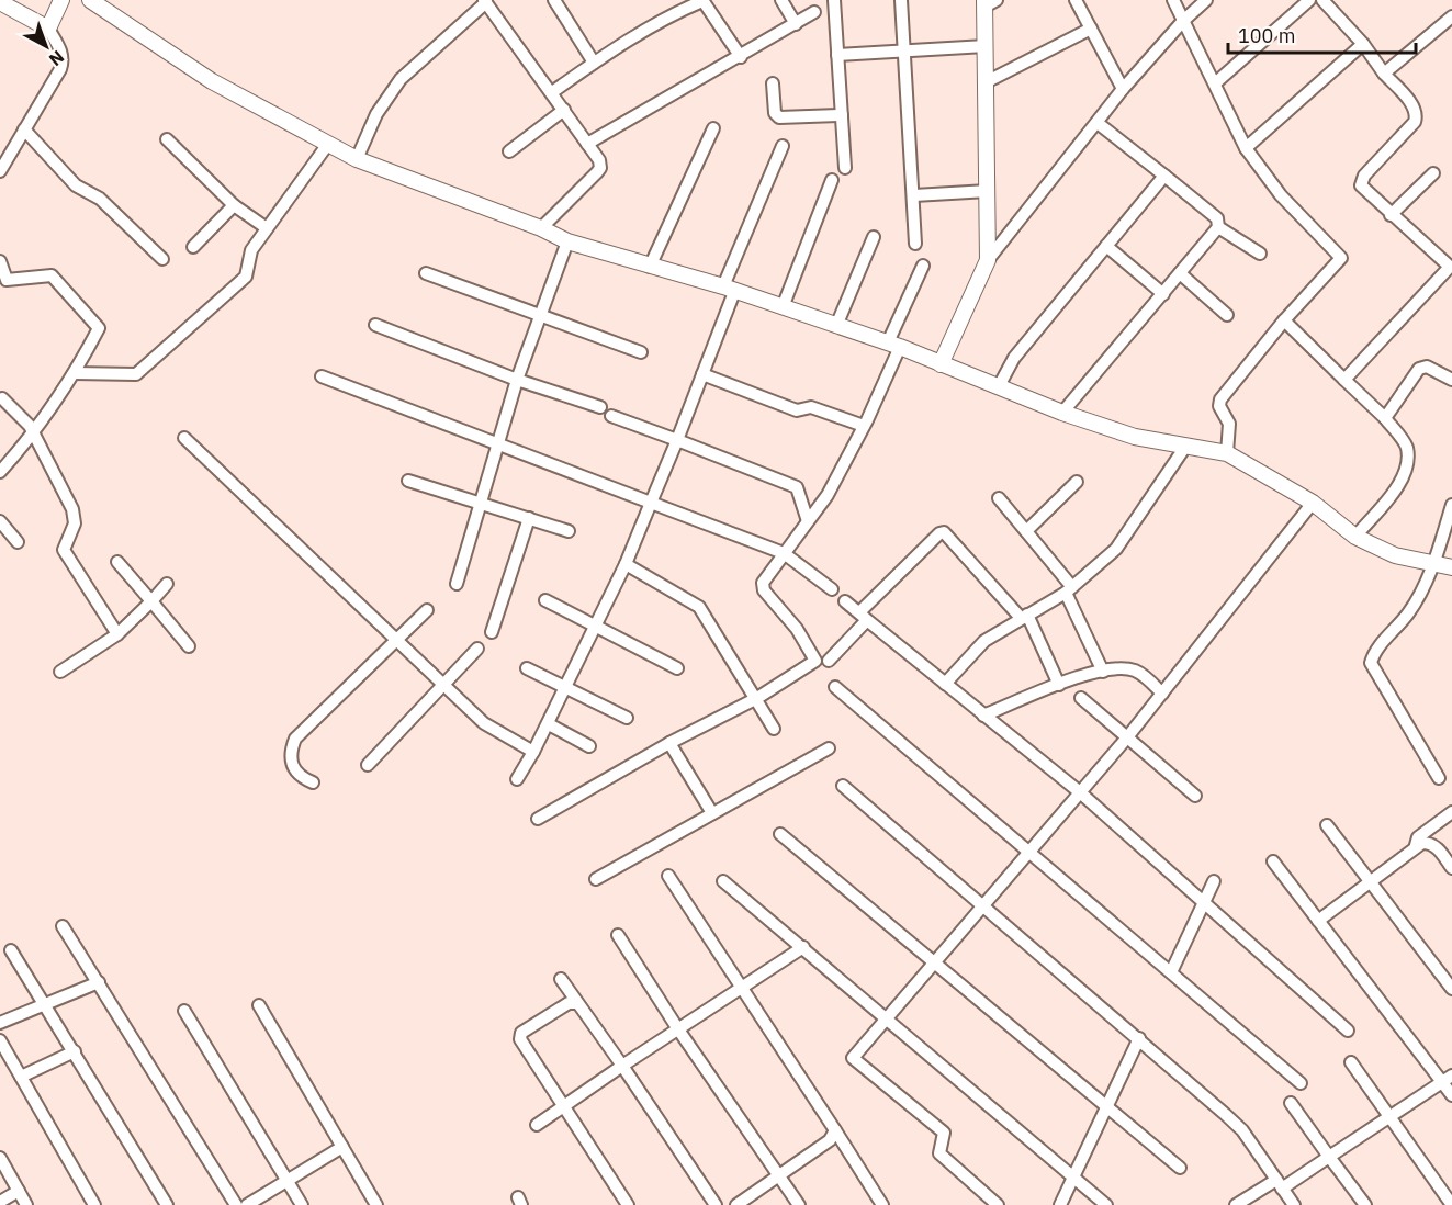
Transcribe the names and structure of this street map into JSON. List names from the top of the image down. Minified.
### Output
{"scale_bar":"100 m","north":"bottom right"}
